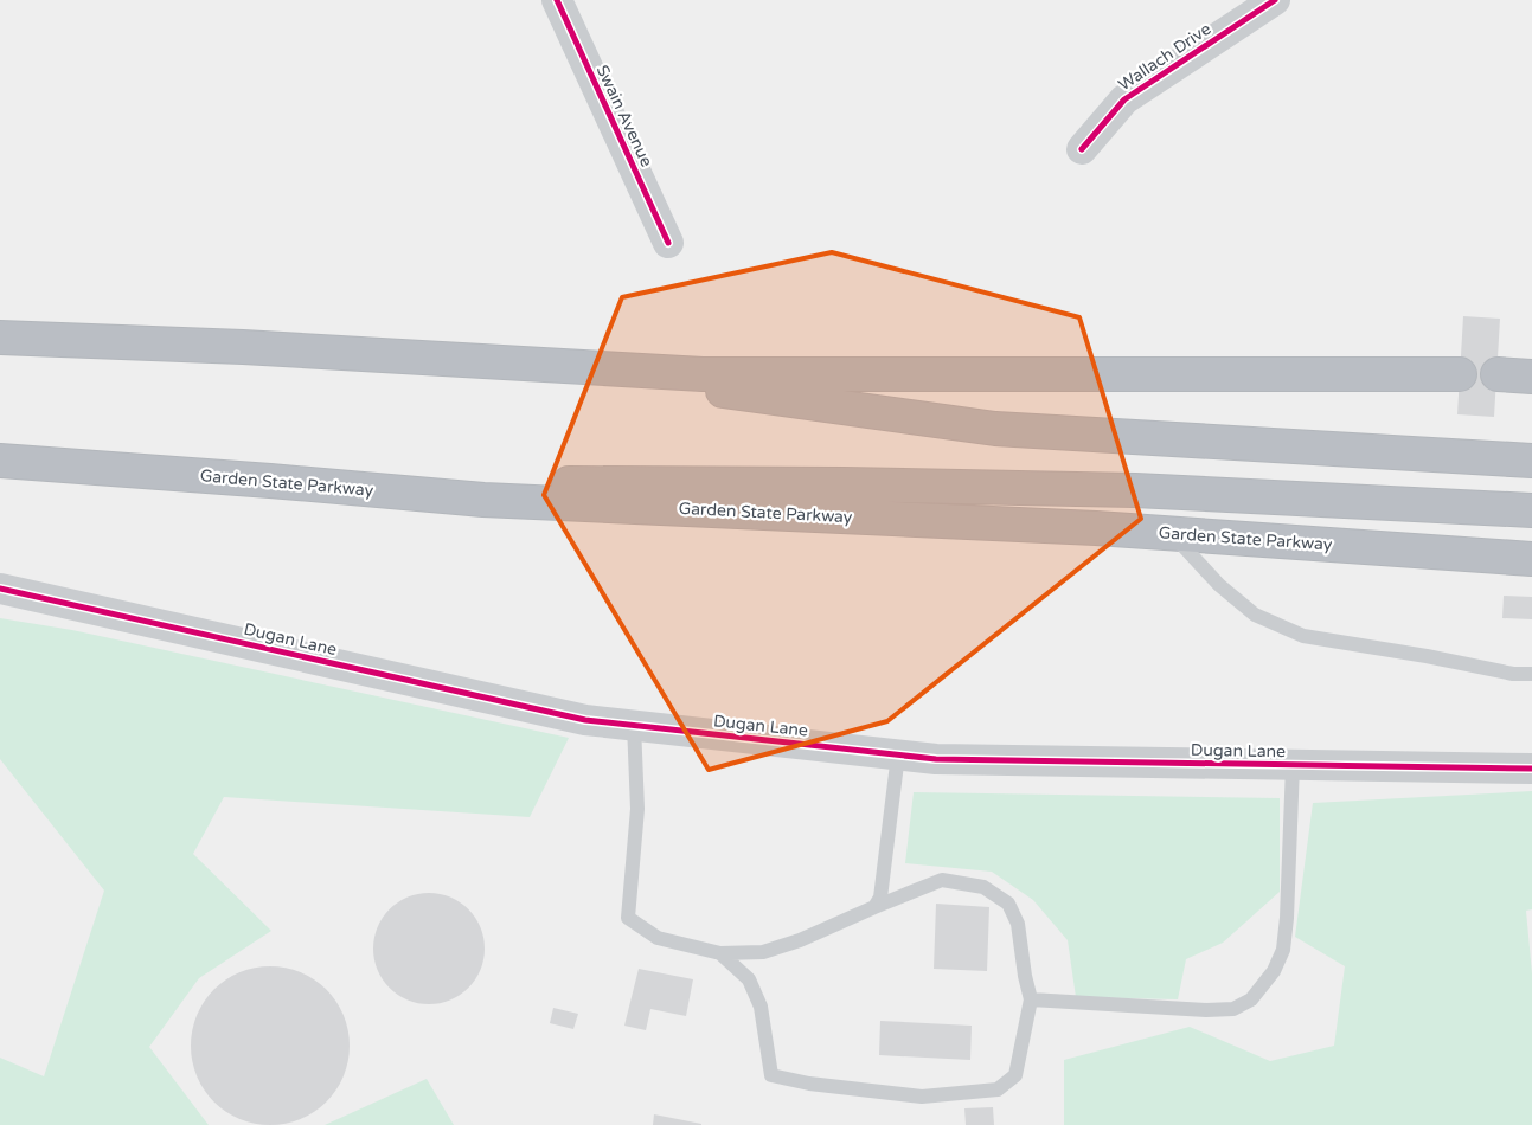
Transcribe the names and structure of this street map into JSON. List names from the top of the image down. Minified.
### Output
{"streets":{"highway":["Garden State Parkway"],"street":["Wallach Drive","Swain Avenue","Dugan Lane"]}}
